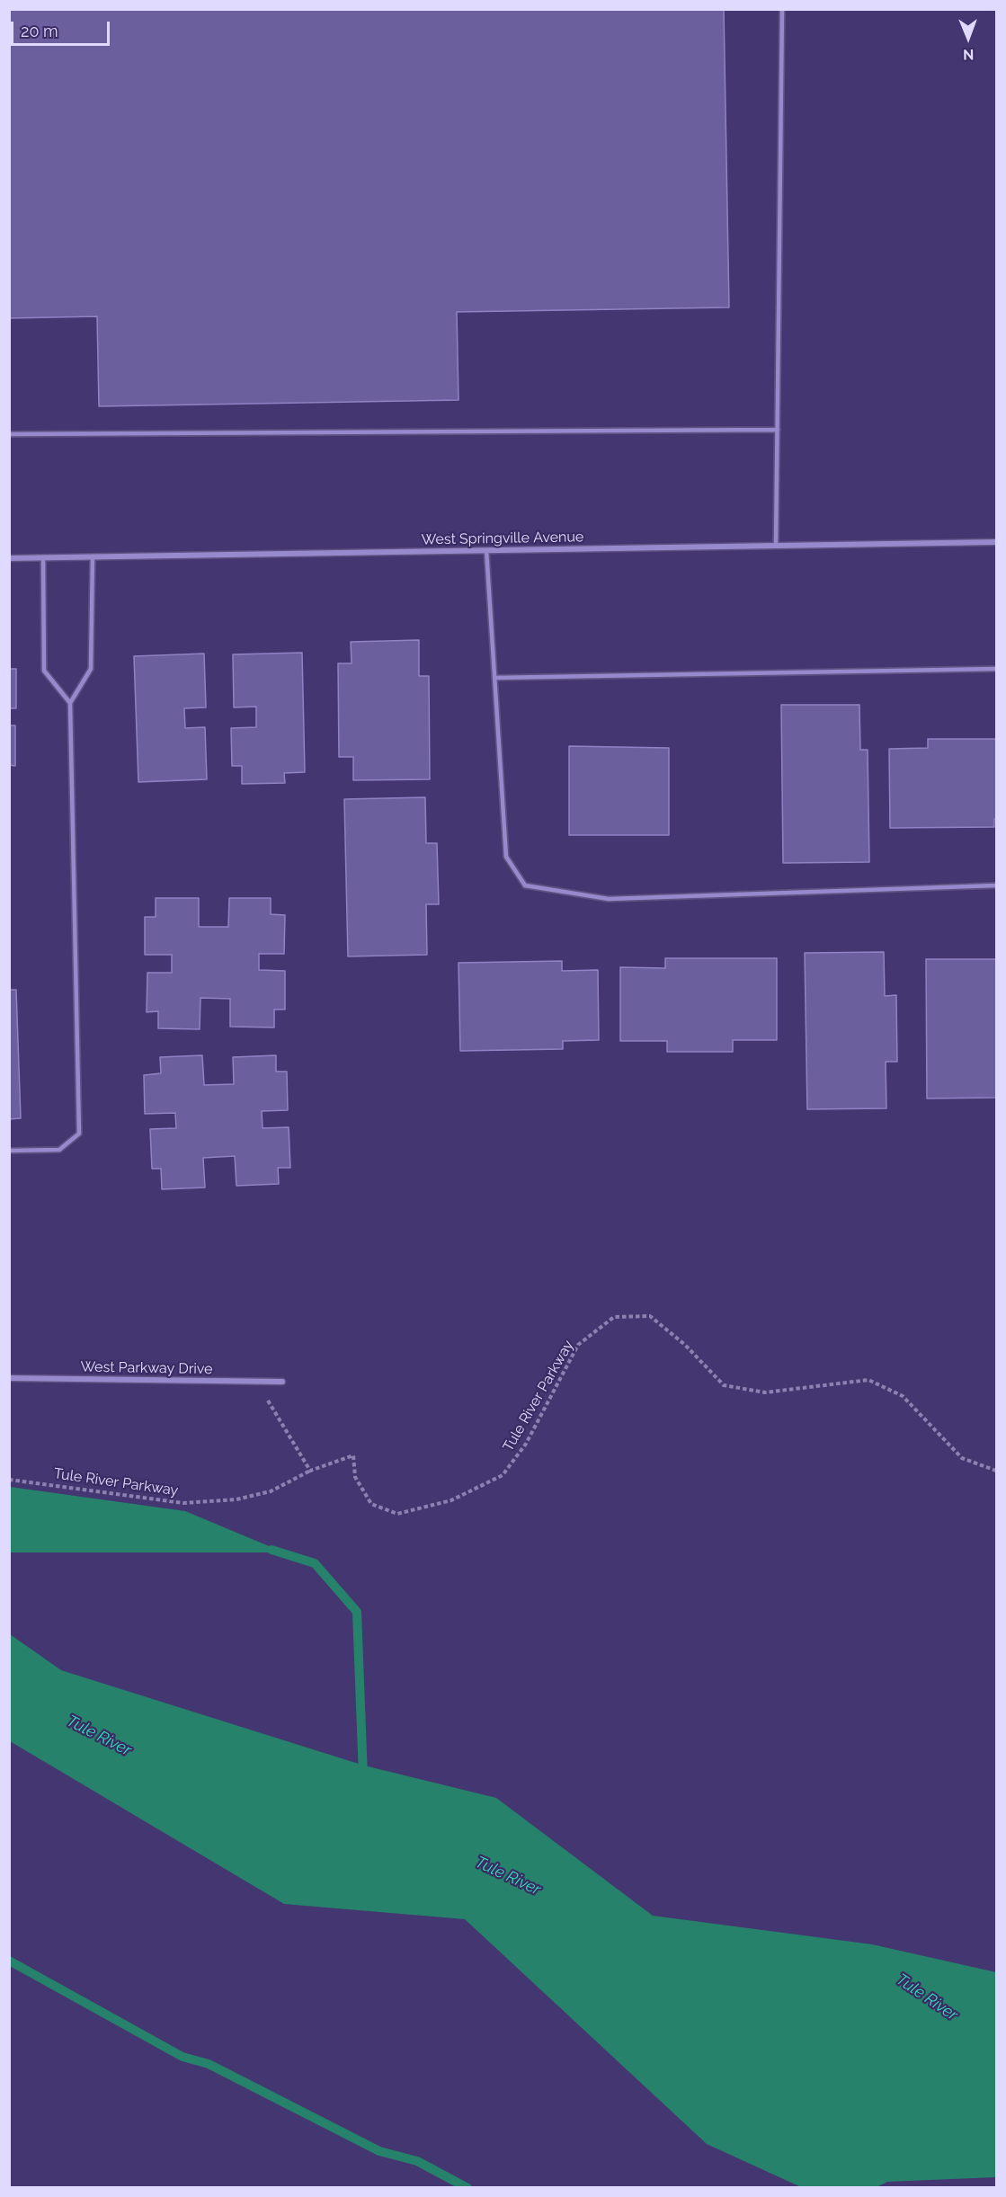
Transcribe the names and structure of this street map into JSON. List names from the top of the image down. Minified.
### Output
{"streets":{"street":["West Springville Avenue","West Parkway Drive"],"path":["Tule River Parkway"]},"water":["Tule River"],"scale_bar":"20 m","north":"bottom"}
